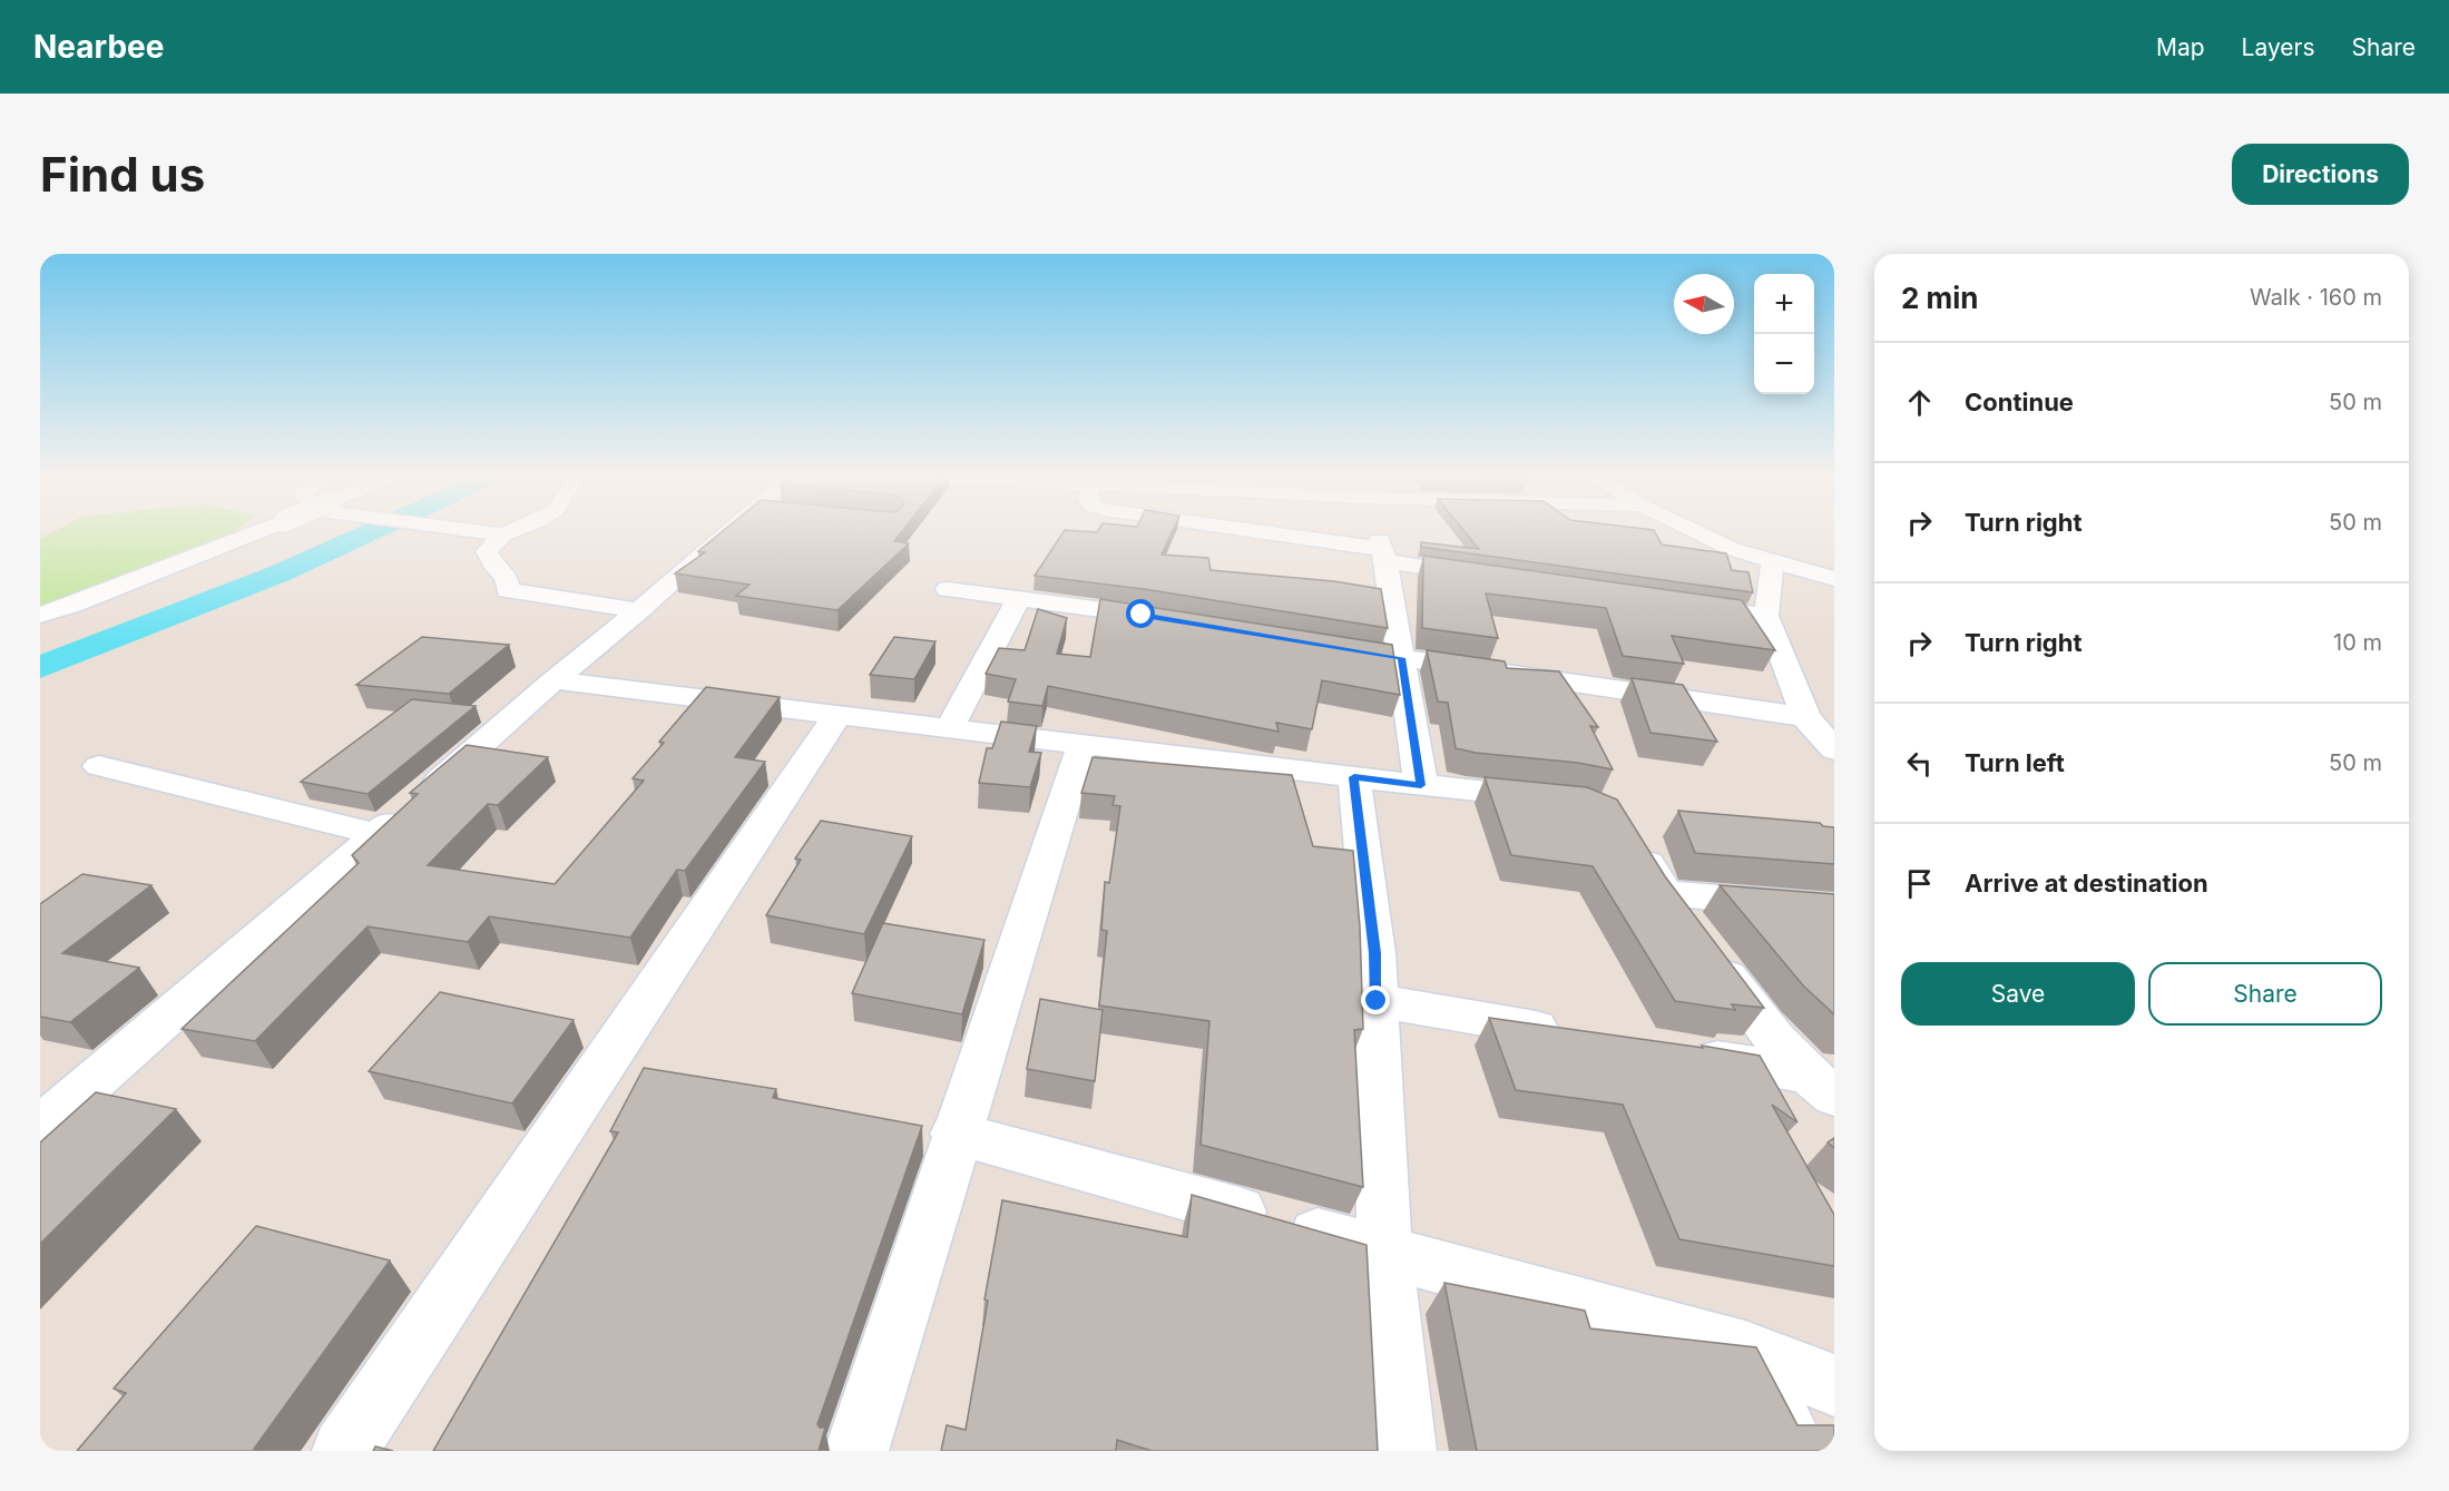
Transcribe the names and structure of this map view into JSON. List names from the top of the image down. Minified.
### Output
{"north":"left","page":{"header":"Nearbee","nav":["Map","Layers","Share"],"buttons":["Directions",["Save","Share"]],"title":"Find us","heading":["2 min","Walk · 160 m"],"map_buttons":["+","−"],"list":[["Continue","50 m"],["Turn right","50 m"],["Turn right","10 m"],["Turn left","50 m"],"Arrive at destination"]}}
